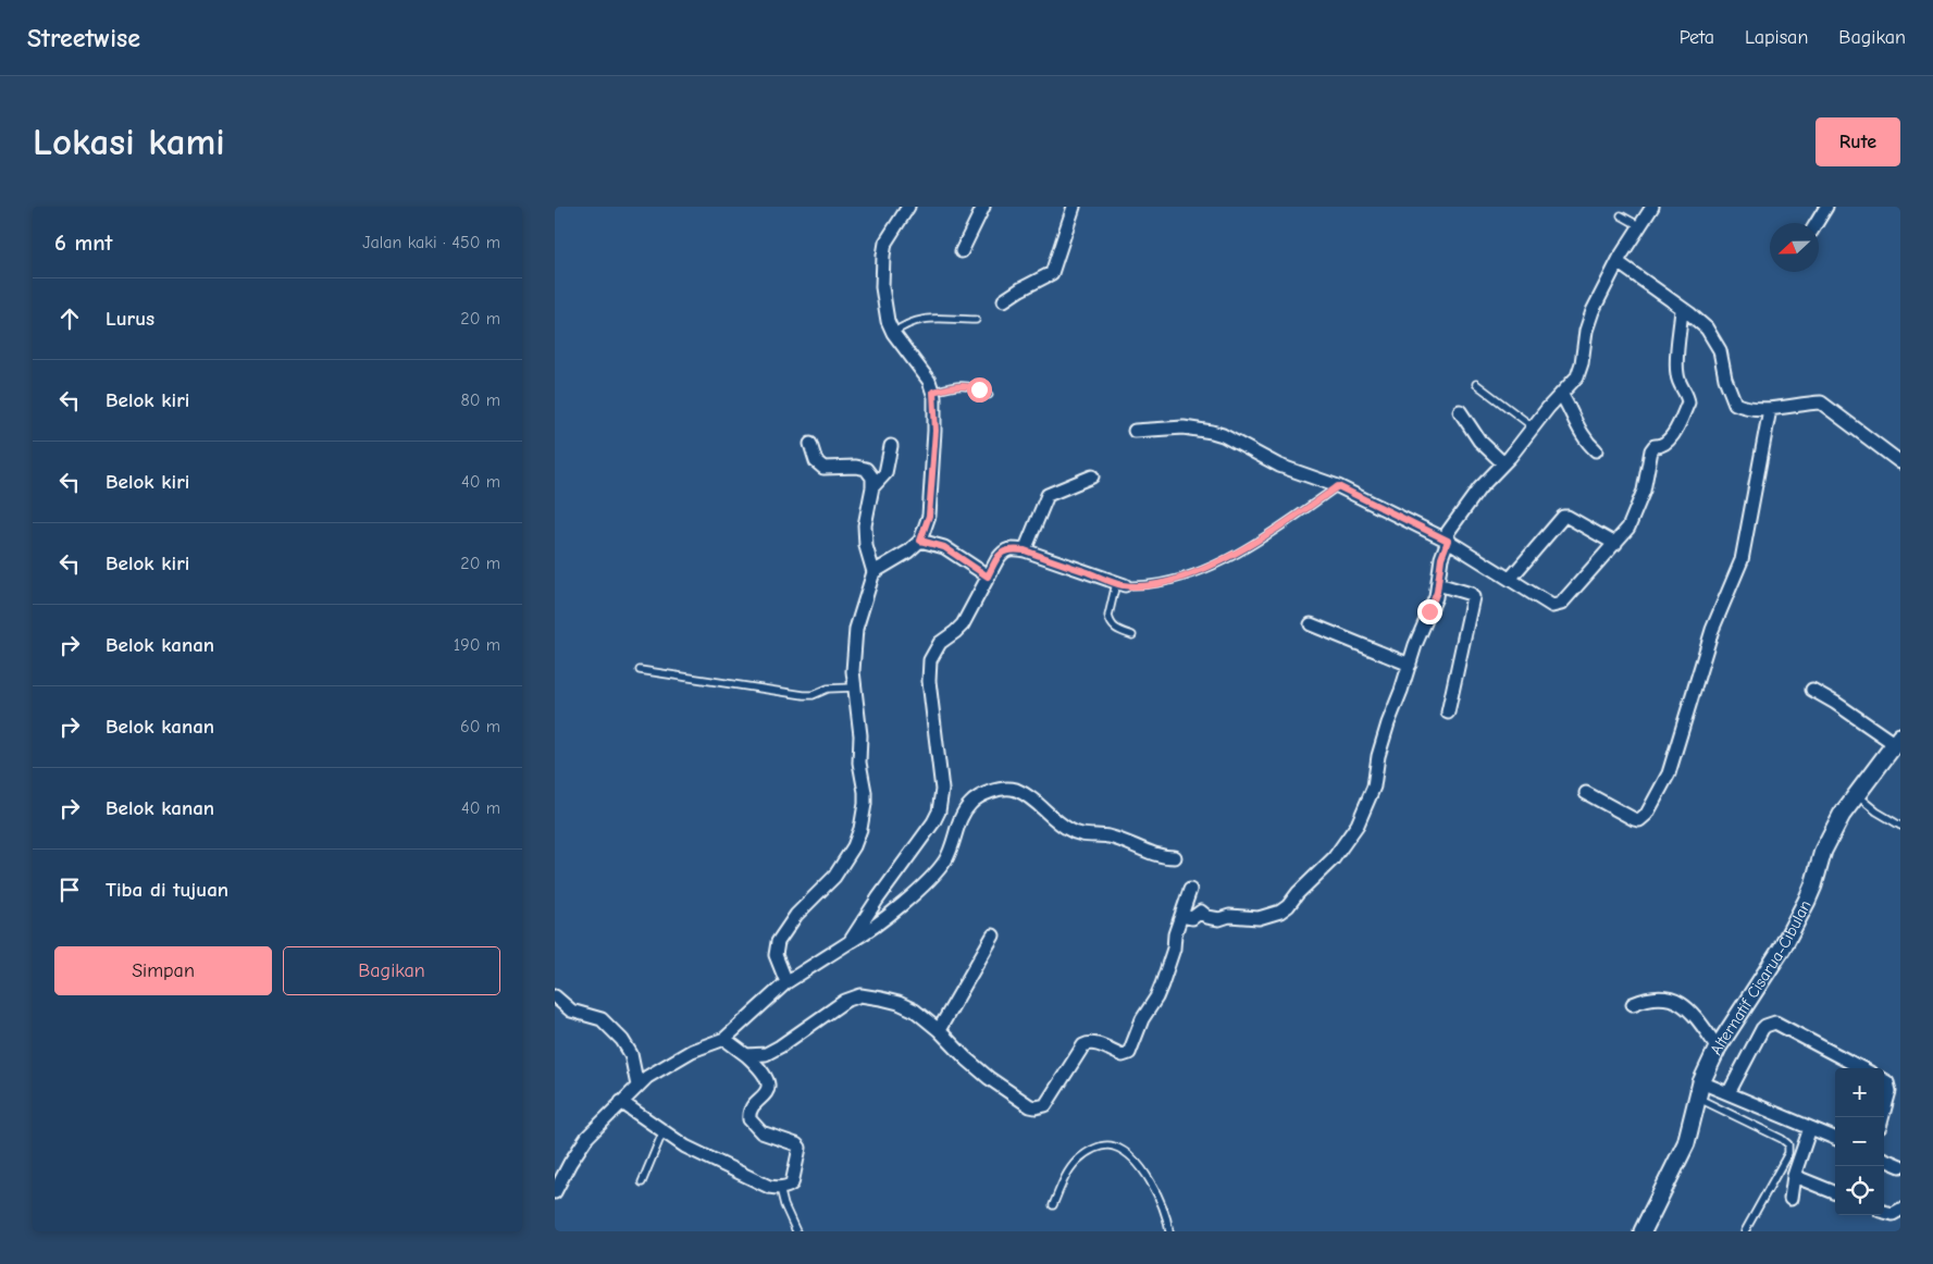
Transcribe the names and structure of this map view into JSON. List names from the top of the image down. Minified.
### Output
{"streets":{"street":["Alternatif Cisarua-Cibulan"]},"north":"left","page":{"header":"Streetwise","nav":["Peta","Lapisan","Bagikan"],"buttons":["Rute",["Simpan","Bagikan"]],"title":"Lokasi kami","heading":["6 mnt","Jalan kaki · 450 m"],"list":[["Lurus","20 m"],["Belok kiri","80 m"],["Belok kiri","40 m"],["Belok kiri","20 m"],["Belok kanan","190 m"],["Belok kanan","60 m"],["Belok kanan","40 m"],"Tiba di tujuan"],"map_buttons":["+","−"]}}
